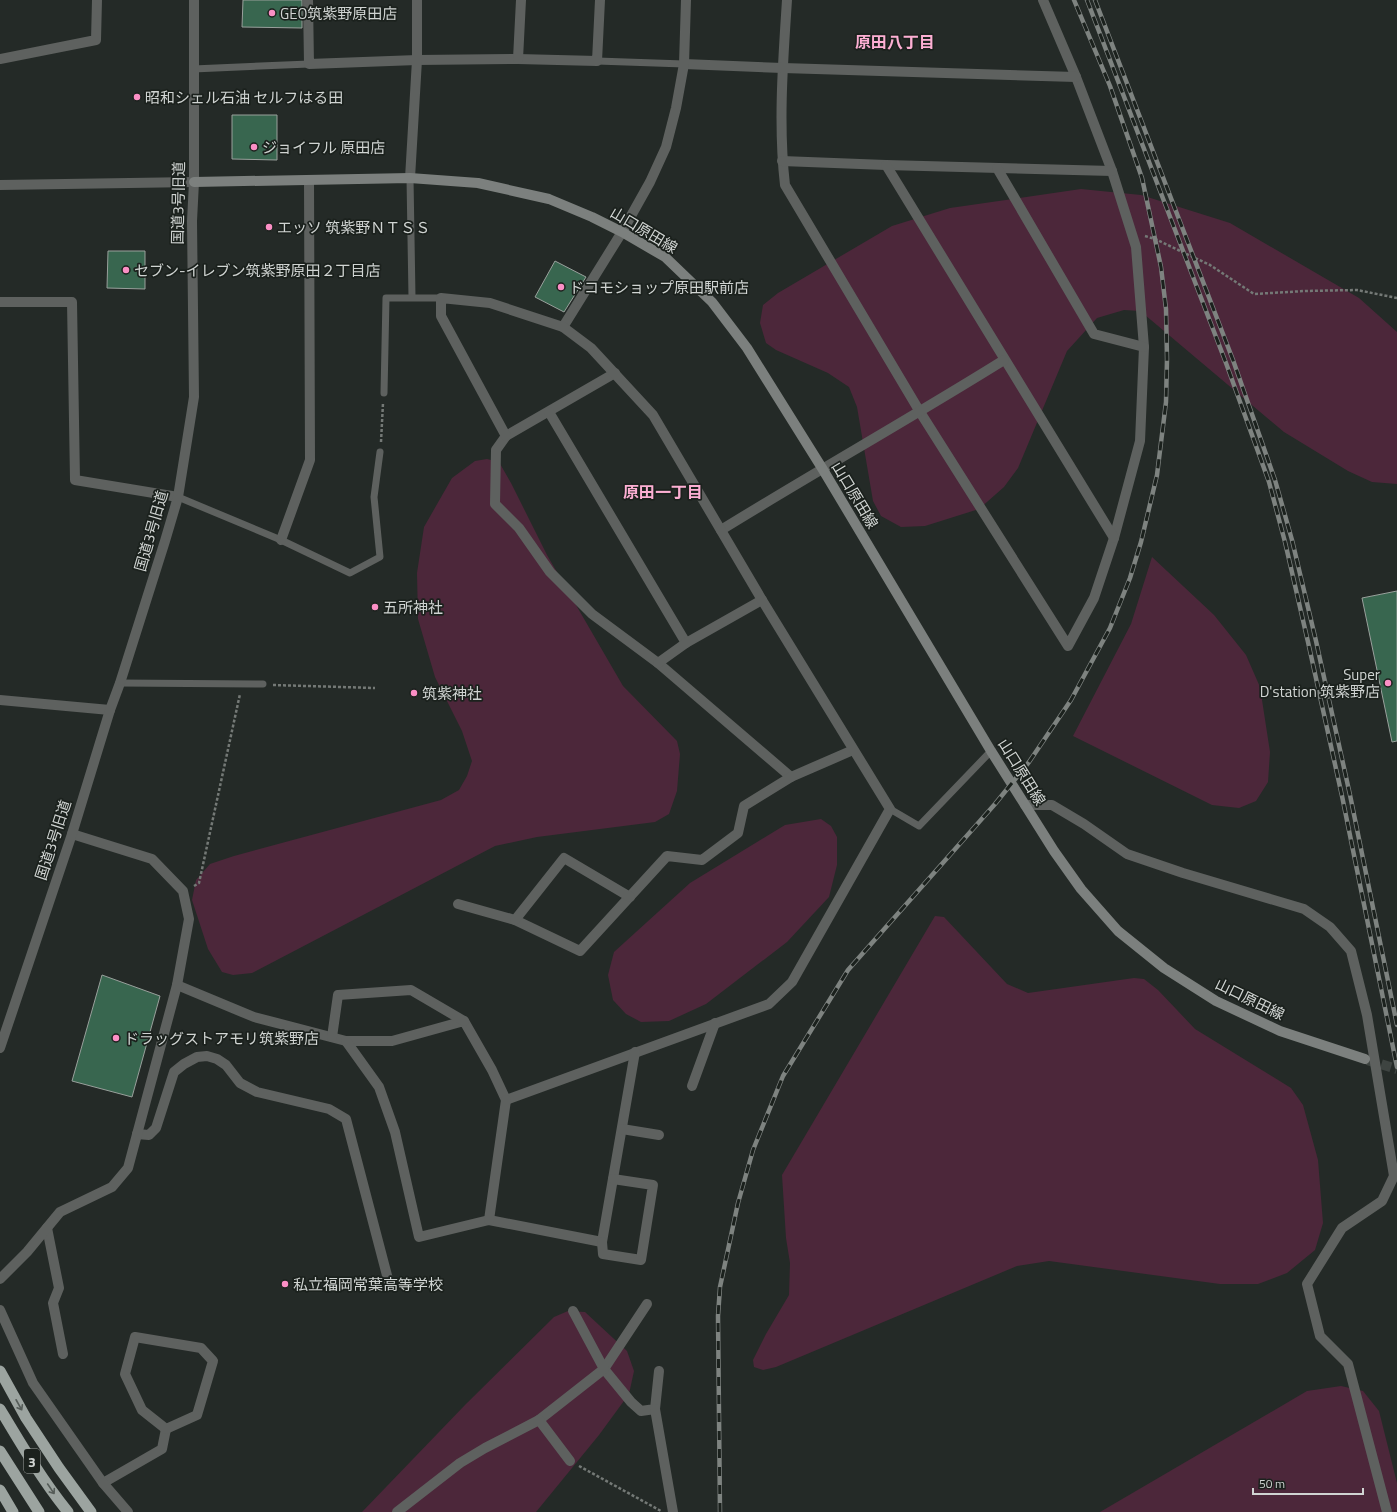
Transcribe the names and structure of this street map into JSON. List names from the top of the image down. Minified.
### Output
{"streets":{"highway":["3"],"main road":["山口原田線"],"street":["国道3号旧道"]},"crossings":[["国道3号旧道","山口原田線"]],"districts":["原田八丁目","原田一丁目"],"places":["GEO筑紫野原田店","昭和シェル石油 セルフはる田","ジョイフル 原田店","エッソ 筑紫野ＮＴＳＳ","セブン-イレブン筑紫野原田２丁目店","ドコモショップ原田駅前店","五所神社","Super D'station 筑紫野店","筑紫神社","ドラッグストアモリ筑紫野店","私立福岡常葉高等学校"],"scale_bar":"50 m"}
